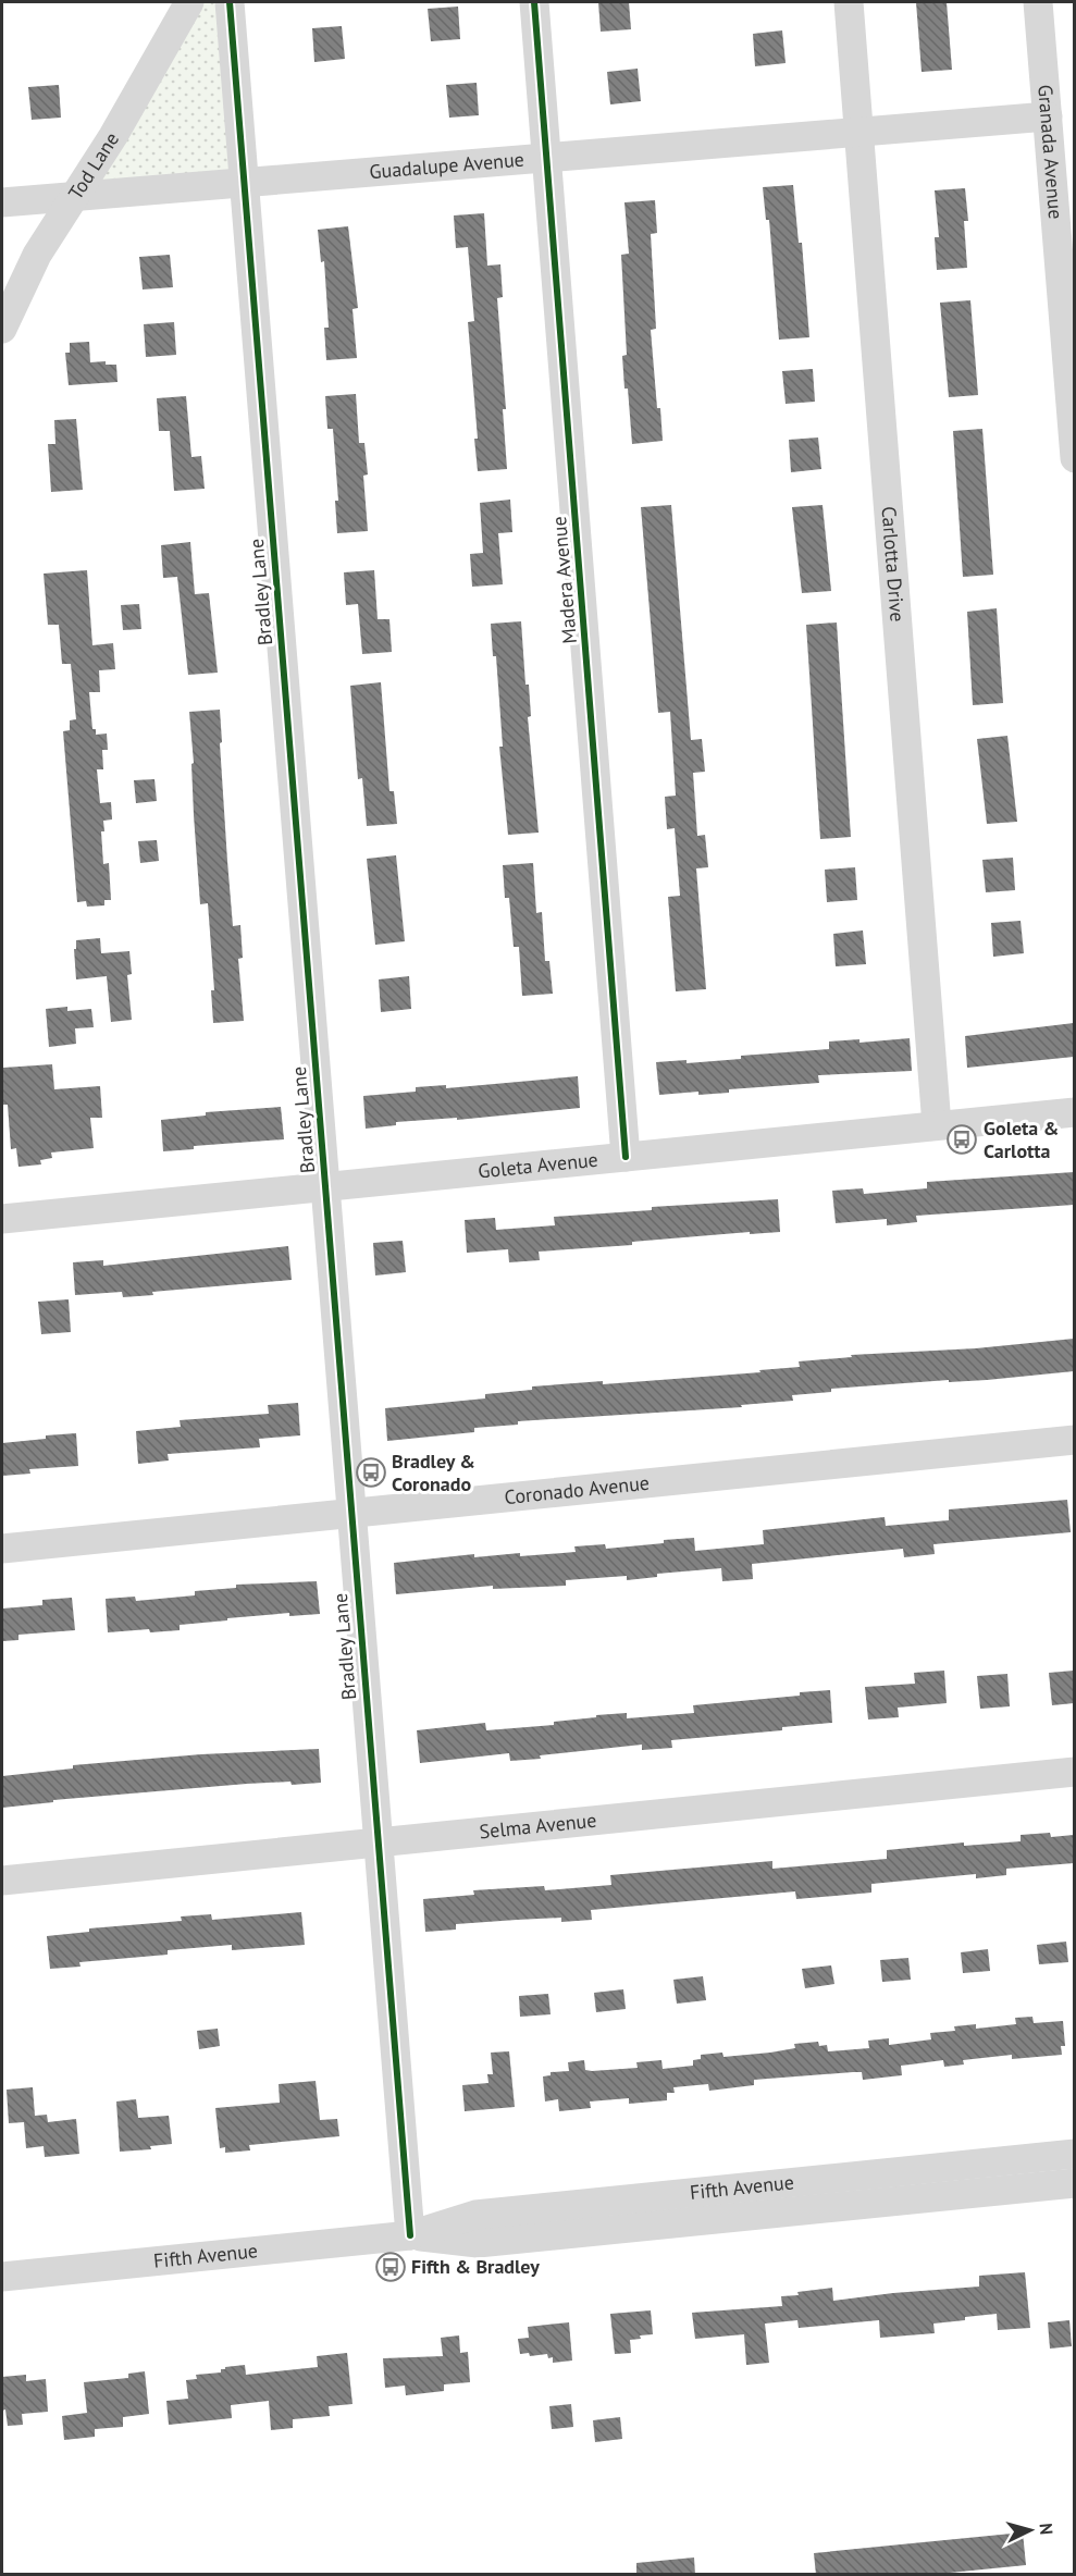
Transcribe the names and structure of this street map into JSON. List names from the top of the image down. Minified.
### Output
{"streets":{"street":["Granada Avenue","Tod Lane","Guadalupe Avenue","Carlotta Drive","Madera Avenue","Bradley Lane","Goleta Avenue","Coronado Avenue","Selma Avenue","Fifth Avenue"]},"crossings":[["Granada Avenue","Guadalupe Avenue"],["Tod Lane","Guadalupe Avenue"],["Guadalupe Avenue","Carlotta Drive"],["Guadalupe Avenue","Madera Avenue"],["Guadalupe Avenue","Bradley Lane"],["Carlotta Drive","Goleta Avenue"],["Madera Avenue","Goleta Avenue"],["Bradley Lane","Goleta Avenue"],["Bradley Lane","Coronado Avenue"],["Bradley Lane","Selma Avenue"],["Bradley Lane","Fifth Avenue"]],"places":{"bus stop":["Goleta & Carlotta","Bradley & Coronado","Fifth & Bradley"]},"north":"right"}
